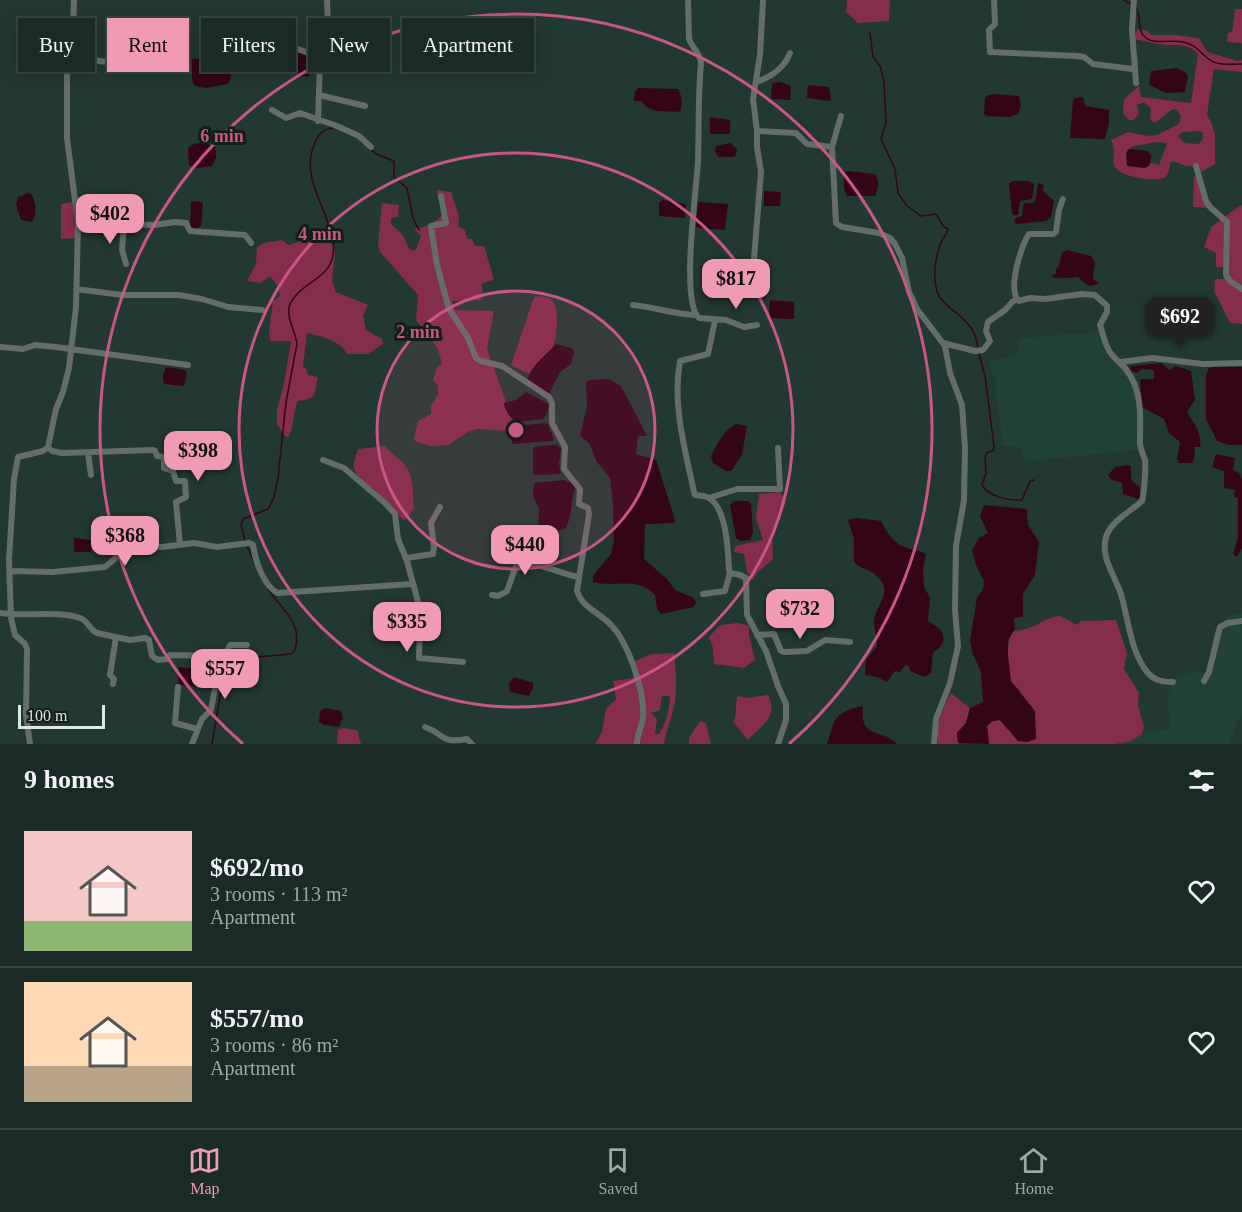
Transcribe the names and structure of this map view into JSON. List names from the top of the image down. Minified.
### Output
{"scale_bar":"100 m","page":{"chip":["Buy","Rent","Filters","New","Apartment"],"price":["$402","$817","$692","$398","$368","$440","$732","$335","$557"],"scale":"100 m","heading":"9 homes","list":[{"name":"$692/mo","note":"3 rooms · 113 m² · Apartment"},{"name":"$557/mo","note":"3 rooms · 86 m² · Apartment"}],"tabs":["Map","Saved","Home"]},"rings":["6 min","4 min","2 min"]}
